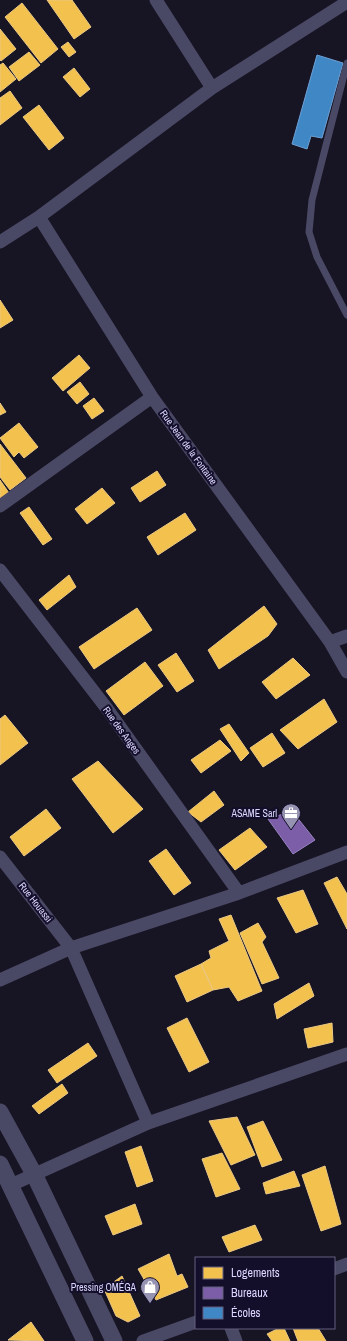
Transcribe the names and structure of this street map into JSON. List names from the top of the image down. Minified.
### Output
{"streets":{"street":["Rue Jean de la Fontaine","Rue des Anges","Rue Houassi"]},"places":{"office":["ASAME Sarl"],"shop":["Pressing OMÉGA"]},"legend":["Logements","Bureaux","Écoles"]}
